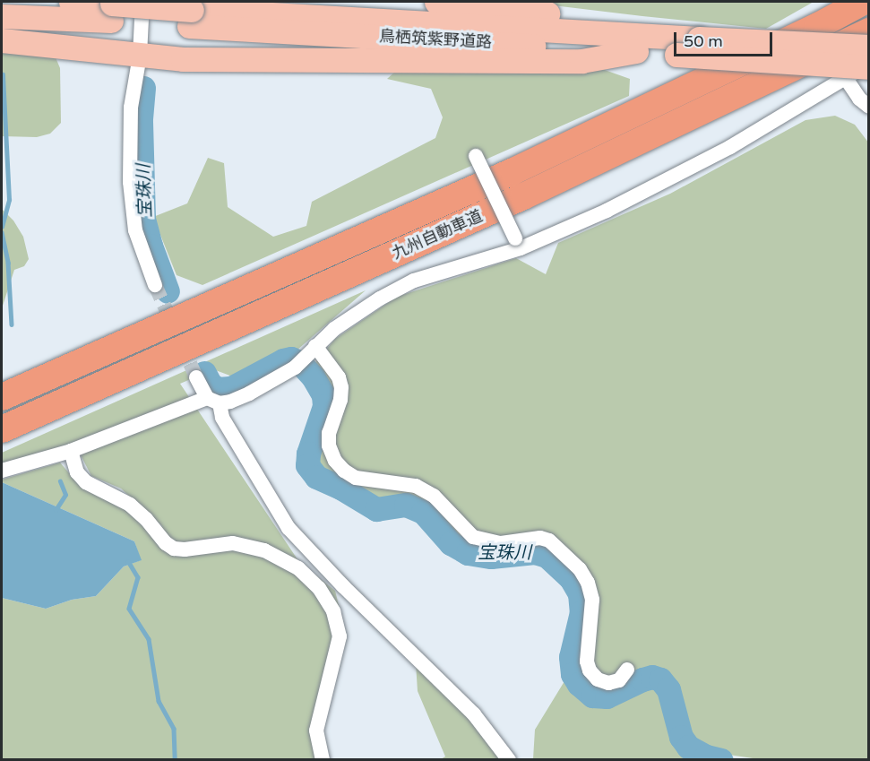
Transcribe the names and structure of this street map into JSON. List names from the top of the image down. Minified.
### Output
{"streets":{"highway":["九州自動車道"],"main road":["鳥栖筑紫野道路"]},"water":["宝珠川"],"scale_bar":"50 m"}
